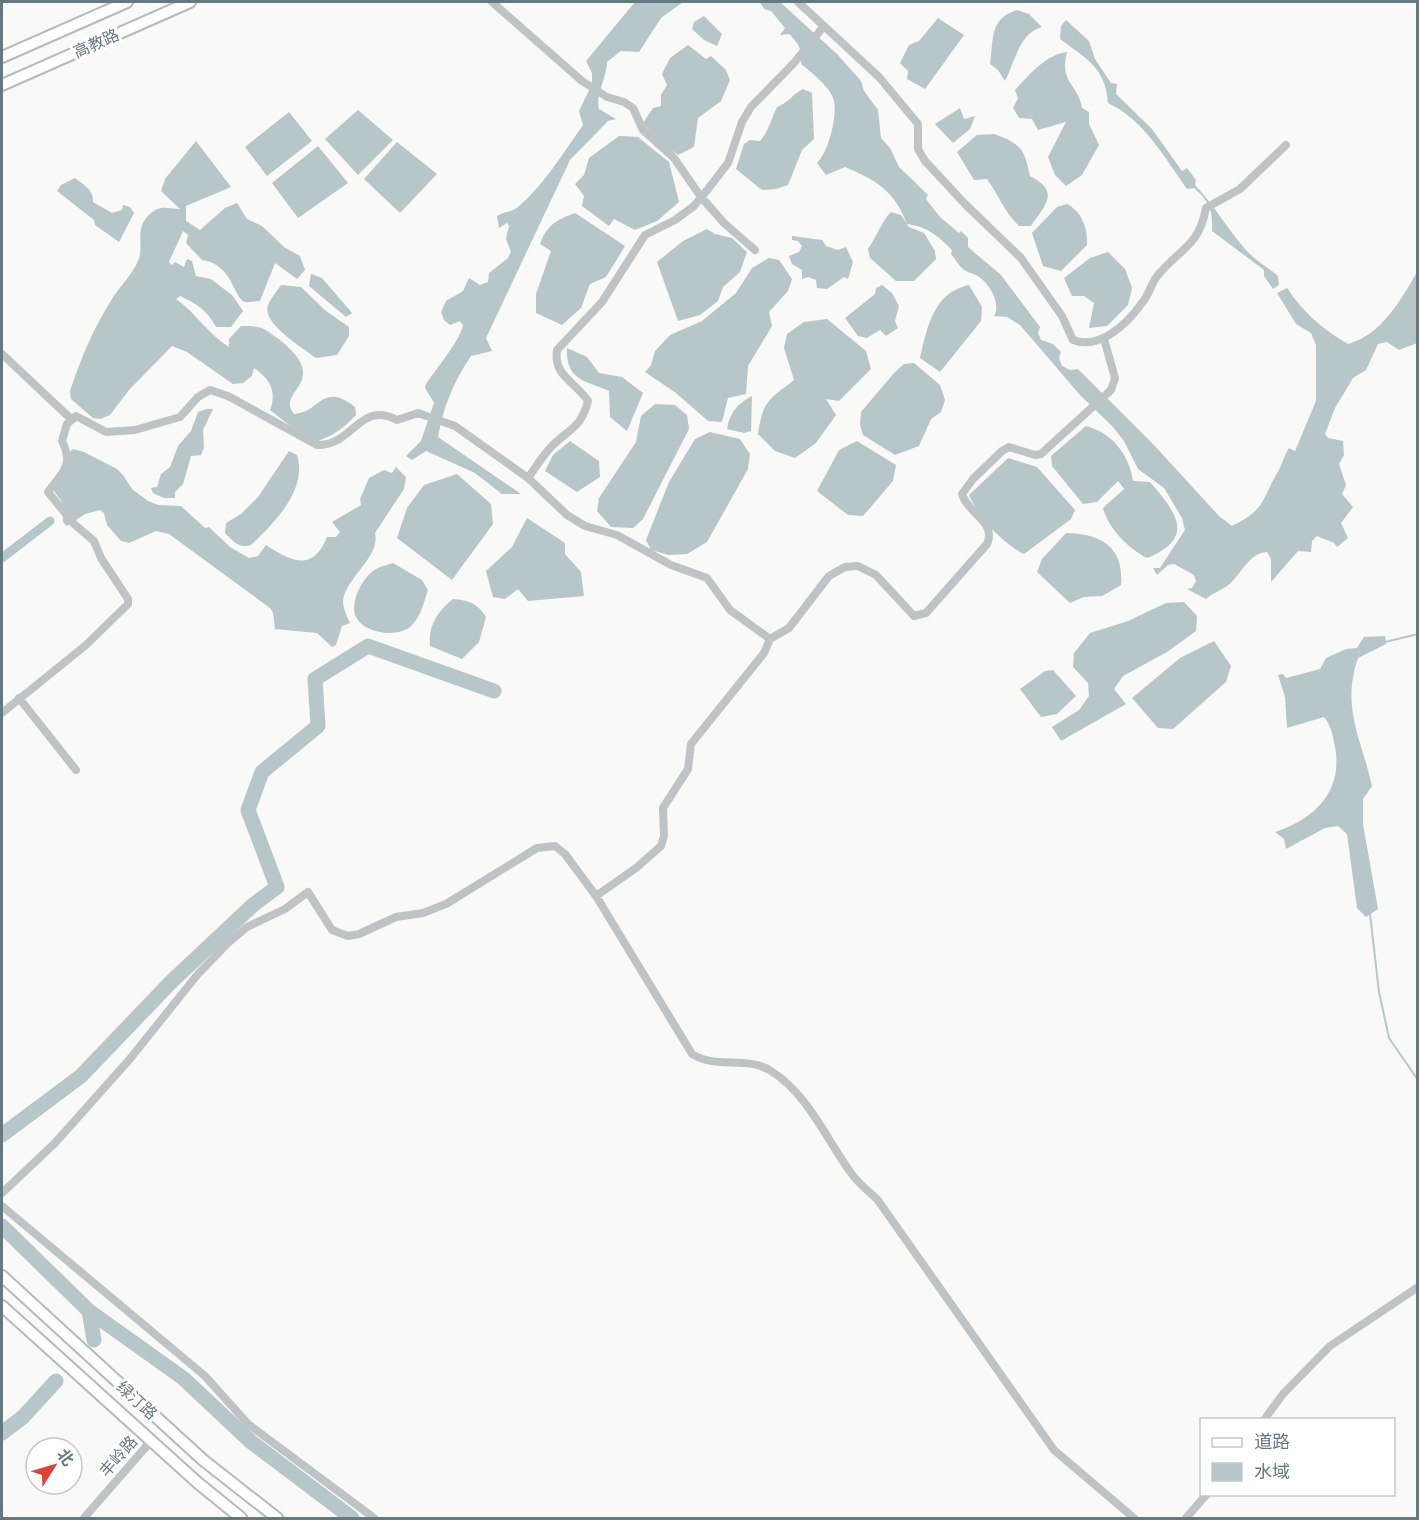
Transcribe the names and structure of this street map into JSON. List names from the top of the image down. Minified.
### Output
{"streets":{"main road":["高教路","绿汀路"],"street":["丰岭路"]},"crossings":[["绿汀路","丰岭路"]],"legend":["道路","水域"],"north":"top right"}
